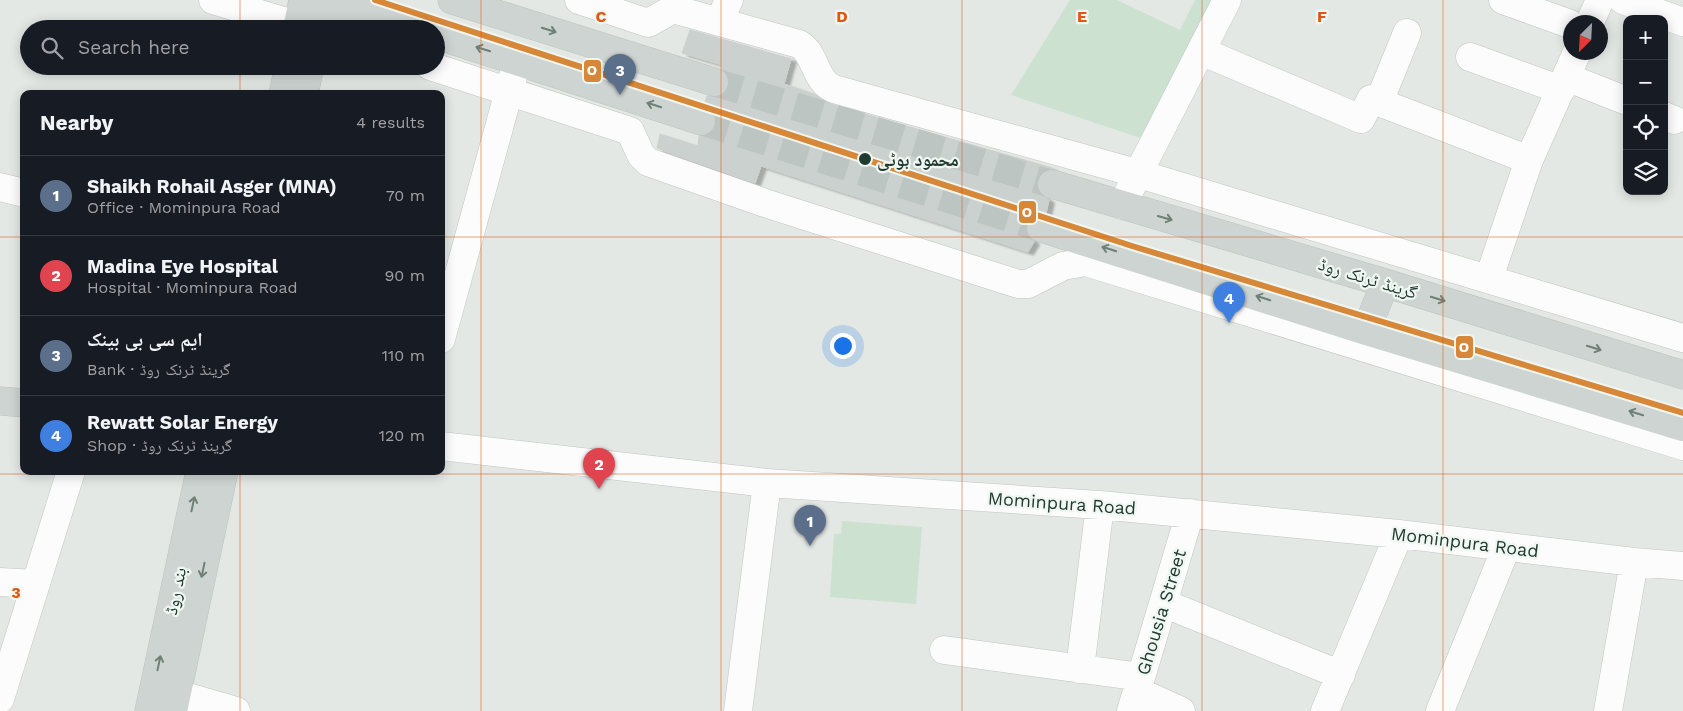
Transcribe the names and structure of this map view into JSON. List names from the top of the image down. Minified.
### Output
{"streets":{"main road":["گرینڈ ٹرنک روڈ","بند روڈ"],"street":["Mominpura Road","Ghousia Street"]},"crossings":[["Mominpura Road","Ghousia Street"]],"places":["محمود بوٹی"],"lines":["transit line O"],"north":"bottom left","page":{"map_buttons":["+","−"],"search":"Search here","pins":["3","4","2","1"],"heading":["Nearby","4 results"],"list":[{"mark":"1","name":"Shaikh Rohail Asger (MNA)","note":"Office · Mominpura Road","value":"70 m"},{"mark":"2","name":"Madina Eye Hospital","note":"Hospital · Mominpura Road","value":"90 m"},{"mark":"3","name":"ایم سی بی بینک","note":"Bank · گرینڈ ٹرنک روڈ","value":"110 m"},{"mark":"4","name":"Rewatt Solar Energy","note":"Shop · گرینڈ ٹرنک روڈ","value":"120 m"}]},"grid":{"columns":["C","D","E","F"],"rows":["3"]}}
